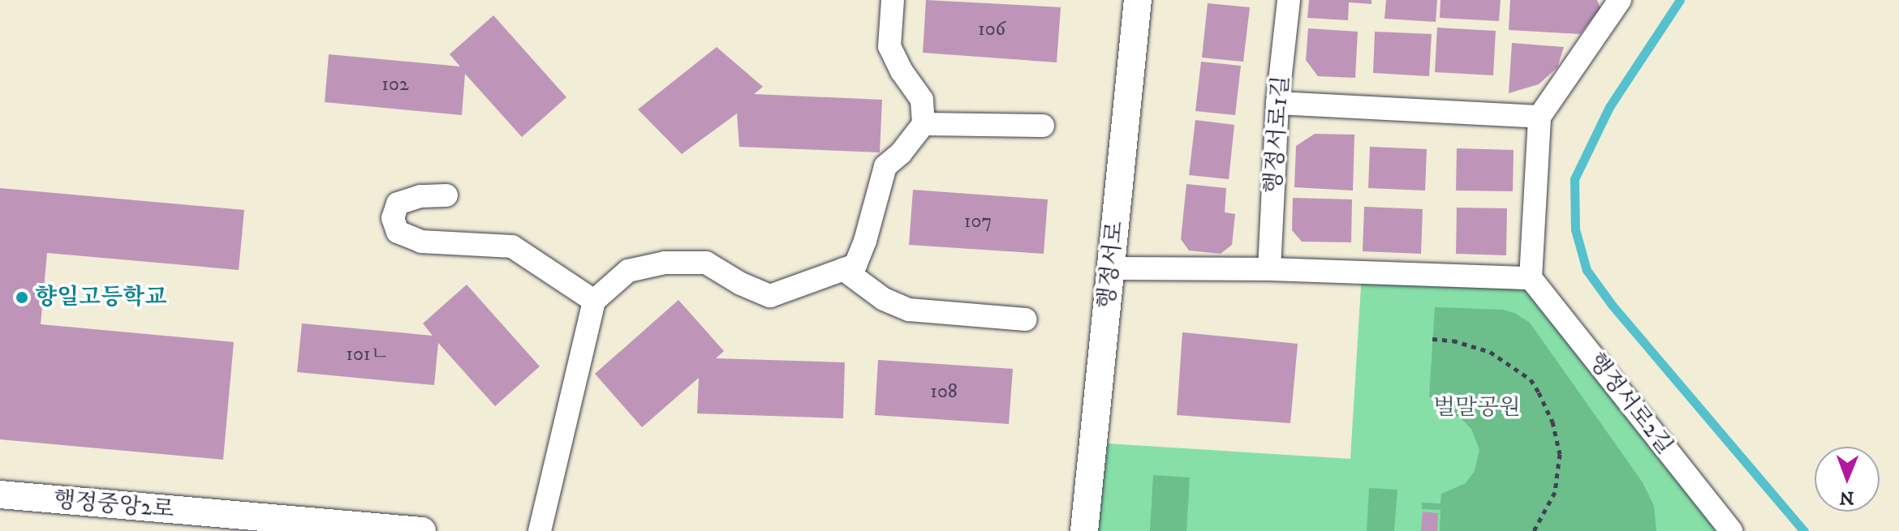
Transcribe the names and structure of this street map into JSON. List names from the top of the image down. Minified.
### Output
{"streets":{"street":["행정서로1길","행정서로","행정서로2길","행정중앙2로"]},"parks":["벌말공원"],"places":["향일고등학교"],"house_numbers":["106","102","107","101ㄴ","108"],"north":"bottom"}
